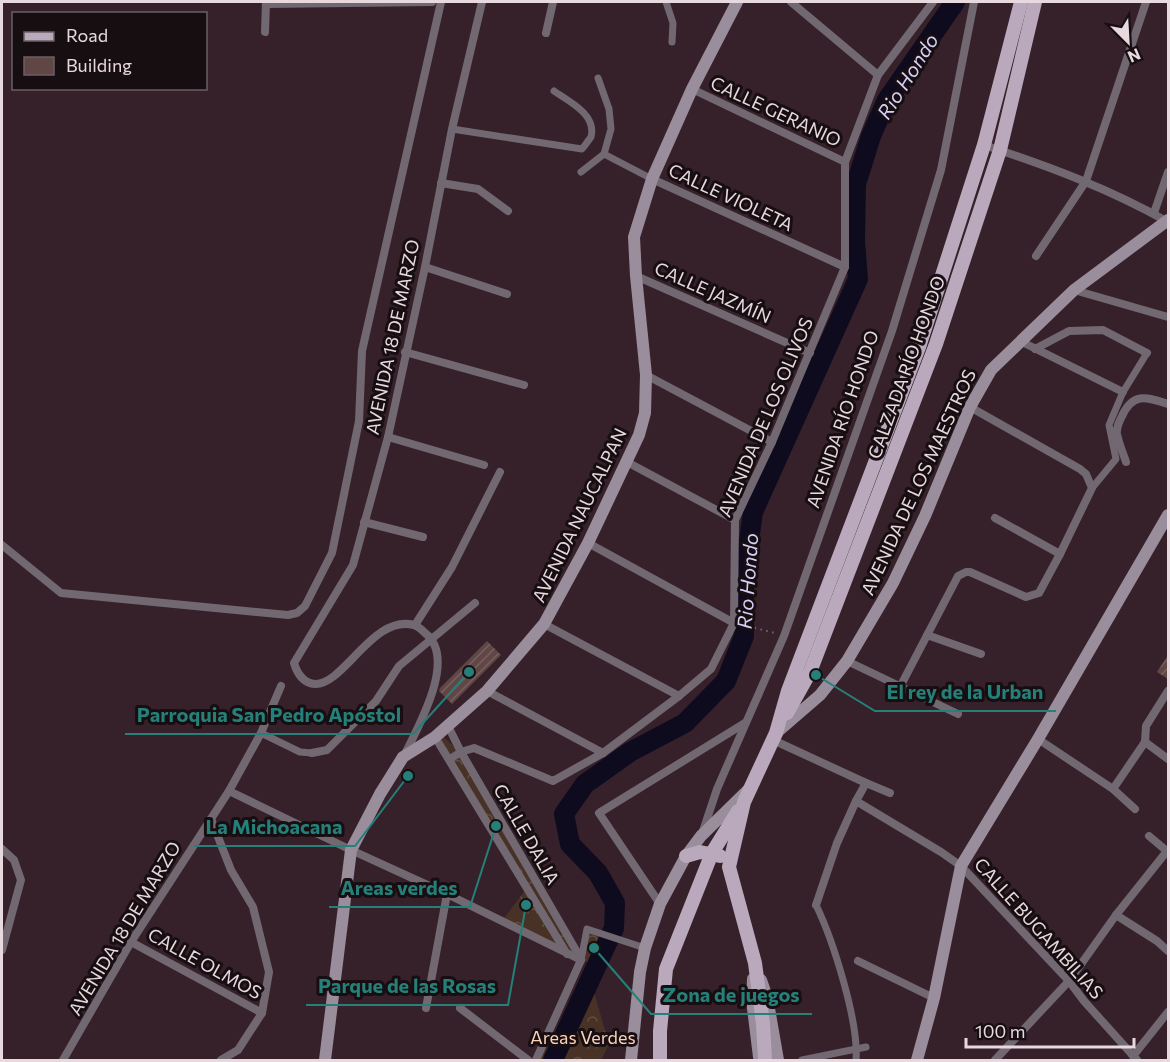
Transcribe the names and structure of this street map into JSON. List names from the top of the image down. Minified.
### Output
{"streets":{"main road":["CALZADA RÍO HONDO","AVENIDA DE LOS MAESTROS","AVENIDA NAUCALPAN"],"street":["CALLE GERANIO","CALLE VIOLETA","CALLE JAZMÍN","AVENIDA 18 DE MARZO","AVENIDA DE LOS OLIVOS","AVENIDA RÍO HONDO","CALLE DALIA","CALLE BUGAMBILIAS","CALLE OLMOS"]},"crossings":[["CALLE GERANIO","AVENIDA DE LOS OLIVOS"],["CALLE GERANIO","AVENIDA NAUCALPAN"],["CALLE VIOLETA","AVENIDA DE LOS OLIVOS"],["CALLE VIOLETA","AVENIDA NAUCALPAN"],["CALLE JAZMÍN","AVENIDA DE LOS OLIVOS"],["CALLE JAZMÍN","AVENIDA NAUCALPAN"],["AVENIDA 18 DE MARZO","CALLE OLMOS"],["CALZADA RÍO HONDO","AVENIDA DE LOS MAESTROS"],["AVENIDA DE LOS OLIVOS","CALLE DALIA"],["AVENIDA NAUCALPAN","CALLE DALIA"]],"water":["Rio Hondo"],"parks":["Areas Verdes"],"places":["Parroquia San Pedro Apóstol","El rey de la Urban","La Michoacana","Areas verdes","Parque de las Rosas","Zona de juegos"],"legend":["Road","Building"],"scale_bar":"100 m","north":"bottom right"}
